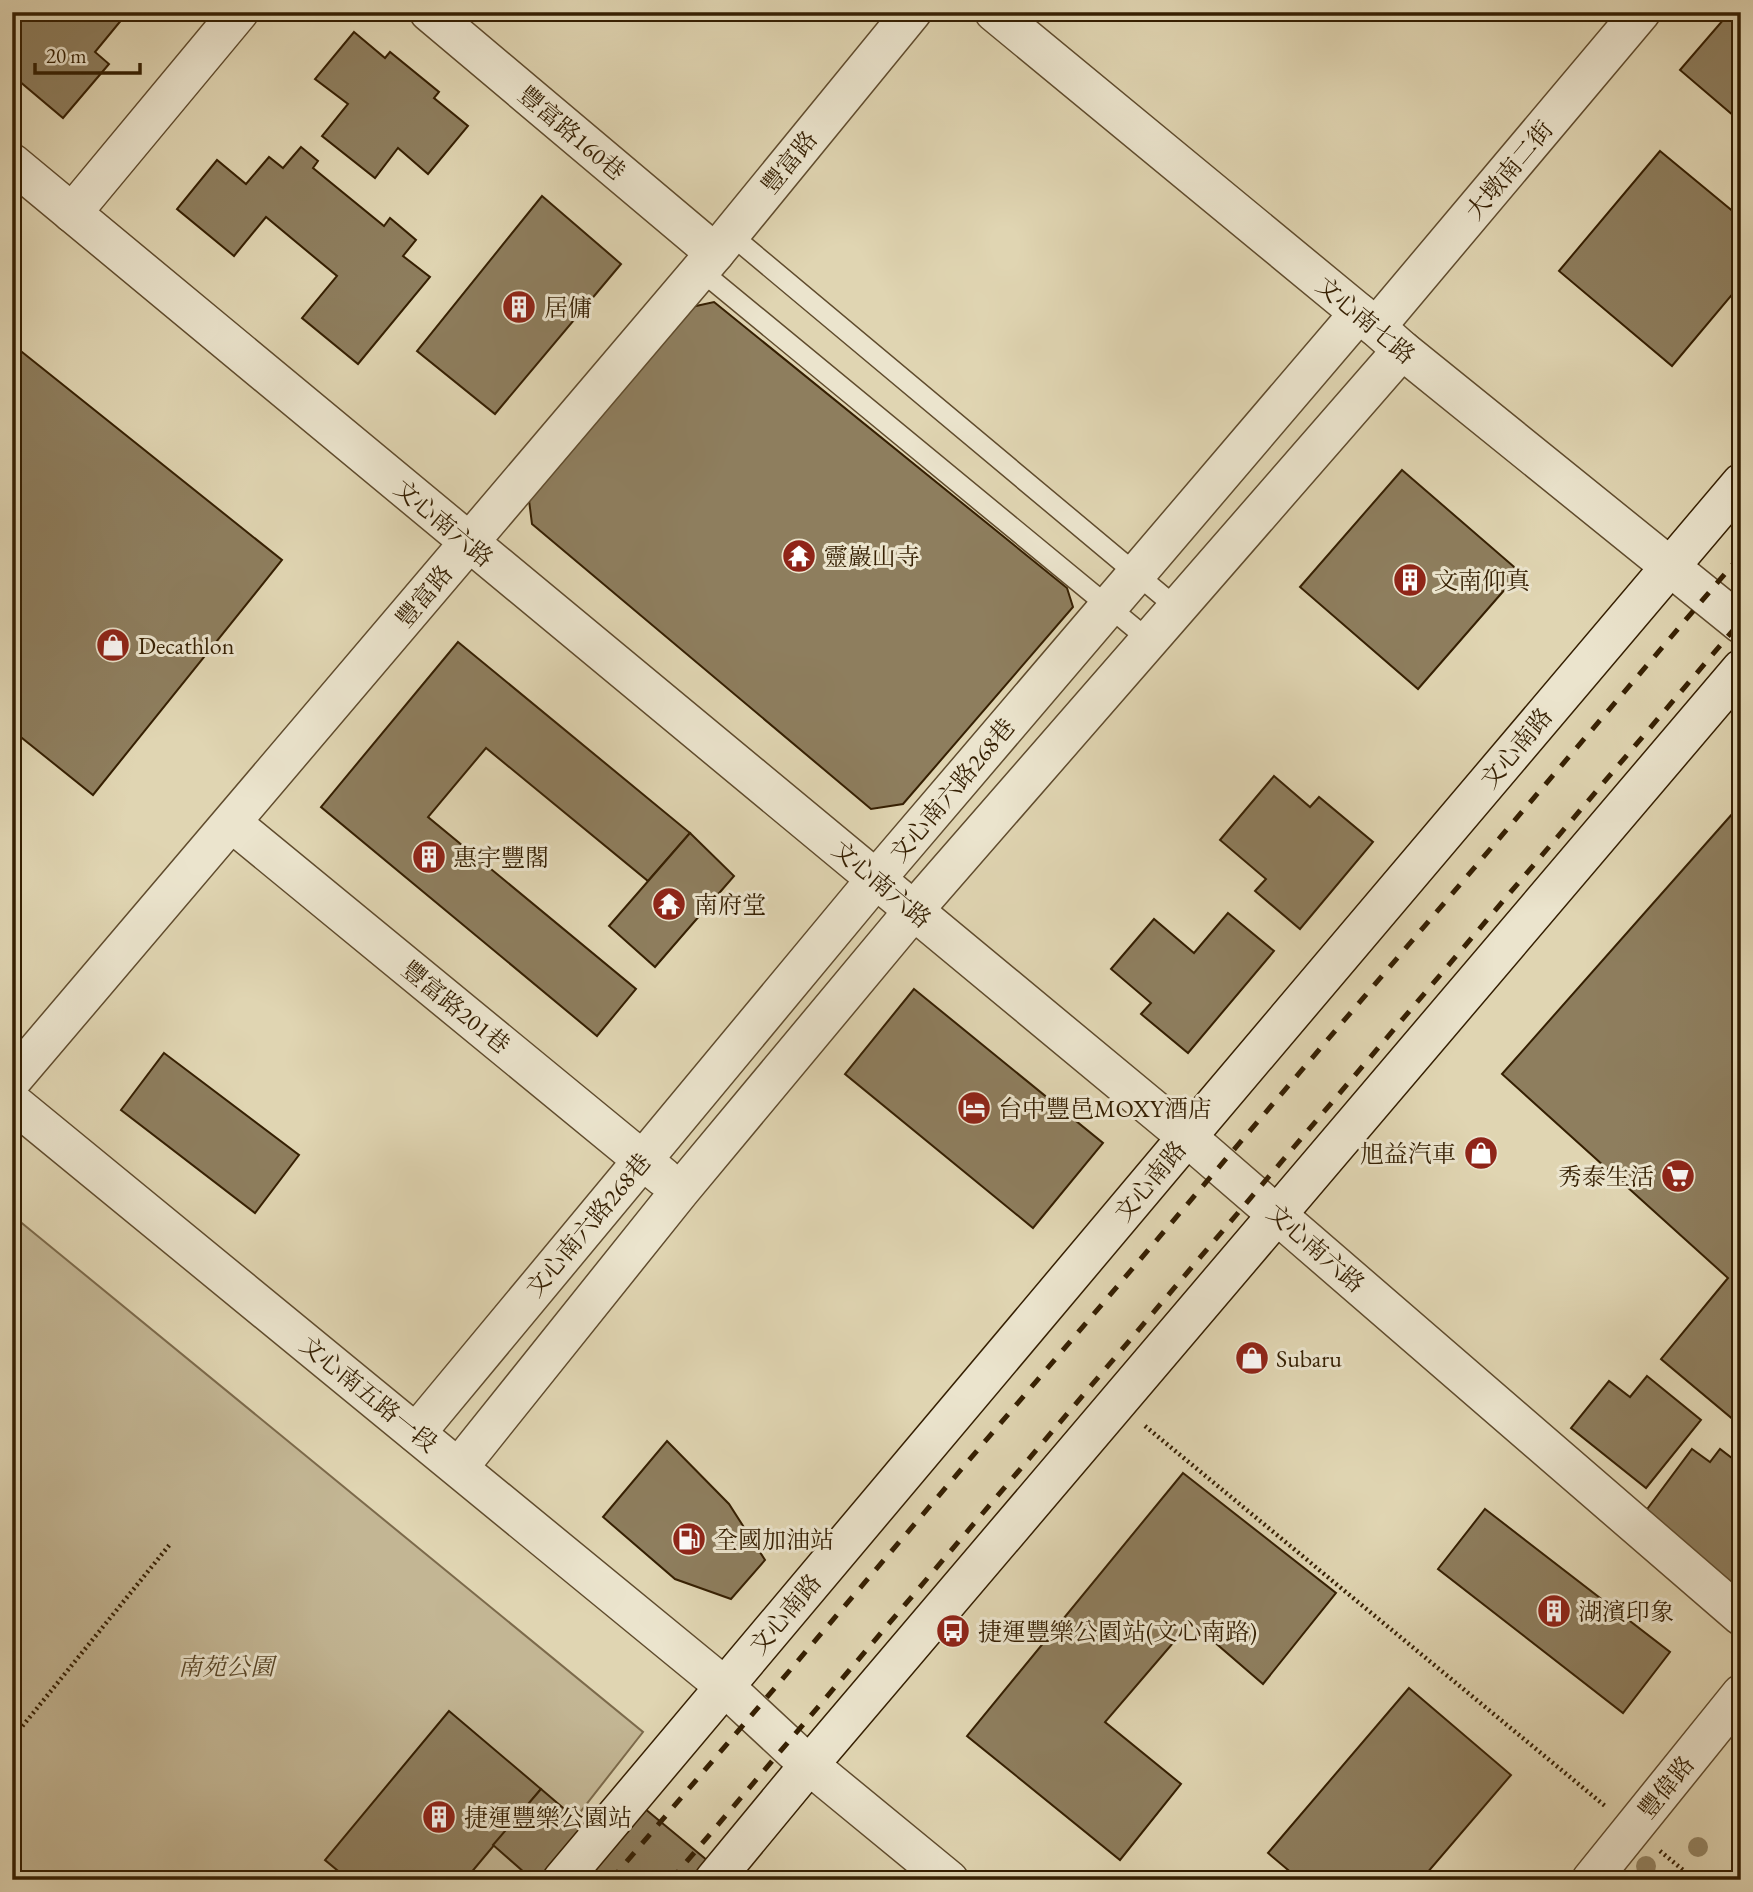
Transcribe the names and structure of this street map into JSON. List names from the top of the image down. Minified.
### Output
{"streets":{"street":["豐富路160巷","豐富路","大墩南二街","文心南七路","文心南六路","文心南路","文心南六路268巷","豐富路201巷","文心南五路一段","豐偉路"]},"crossings":[["豐富路160巷","豐富路"],["豐富路","文心南六路"],["豐富路","豐富路201巷"],["大墩南二街","文心南七路"],["大墩南二街","文心南六路268巷"],["文心南七路","文心南路"],["文心南七路","文心南六路268巷"],["文心南六路","文心南路"],["文心南六路","文心南六路268巷"],["文心南路","文心南五路一段"],["文心南六路268巷","豐富路201巷"],["文心南六路268巷","文心南五路一段"]],"parks":["南苑公園"],"places":{"building":["居傭","文南仰真","惠宇豐閣","湖濱印象","捷運豐樂公園站"],"temple":["靈巖山寺","南府堂"],"shop":["Decathlon","旭益汽車","Subaru"],"hotel":["台中豐邑MOXY酒店"],"supermarket":["秀泰生活"],"fuel station":["全國加油站"],"bus stop":["捷運豐樂公園站(文心南路)"]},"scale_bar":"20 m"}
